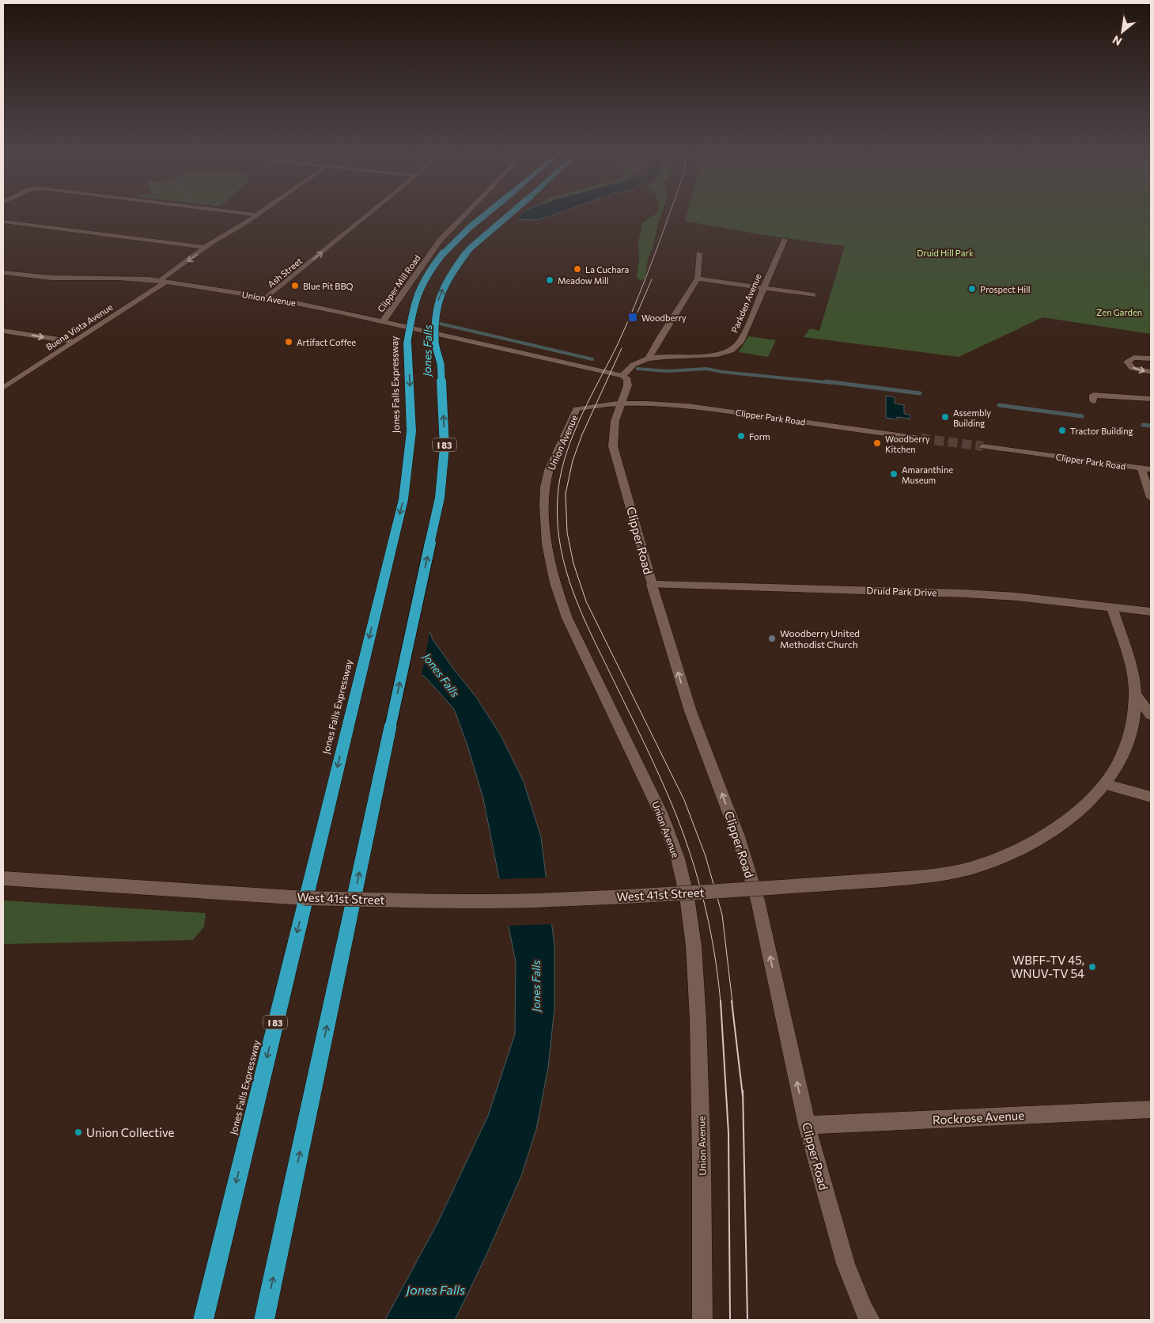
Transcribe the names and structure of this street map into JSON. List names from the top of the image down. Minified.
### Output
{"streets":{"highway":["Jones Falls Expressway","I 83"],"street":["Ash Street","Clipper Mill Road","Union Avenue","Parkden Avenue","Buena Vista Avenue","Clipper Park Road","Clipper Road","Druid Park Drive","West 41st Street","Rockrose Avenue"]},"crossings":[["Ash Street","Union Avenue"],["Clipper Mill Road","Union Avenue"],["Union Avenue","Parkden Avenue"],["Union Avenue","Buena Vista Avenue"],["Union Avenue","Clipper Park Road"],["Union Avenue","Clipper Road"],["Parkden Avenue","Clipper Road"],["Clipper Park Road","Clipper Road"],["Clipper Road","Druid Park Drive"],["Clipper Road","Rockrose Avenue"],["Druid Park Drive","West 41st Street"]],"one_way":["Ash Street","Clipper Road"],"water":["Jones Falls"],"parks":["Druid Hill Park","Zen Garden"],"places":{"other":["La Cuchara","Meadow Mill","Blue Pit BBQ","Prospect Hill","Artifact Coffee","Assembly Building","Tractor Building","Form","Woodberry Kitchen","Amaranthine Museum","Woodberry United Methodist Church","WBFF-TV 45, WNUV-TV 54","Union Collective"],"transit":["Woodberry"]},"north":"bottom left"}
